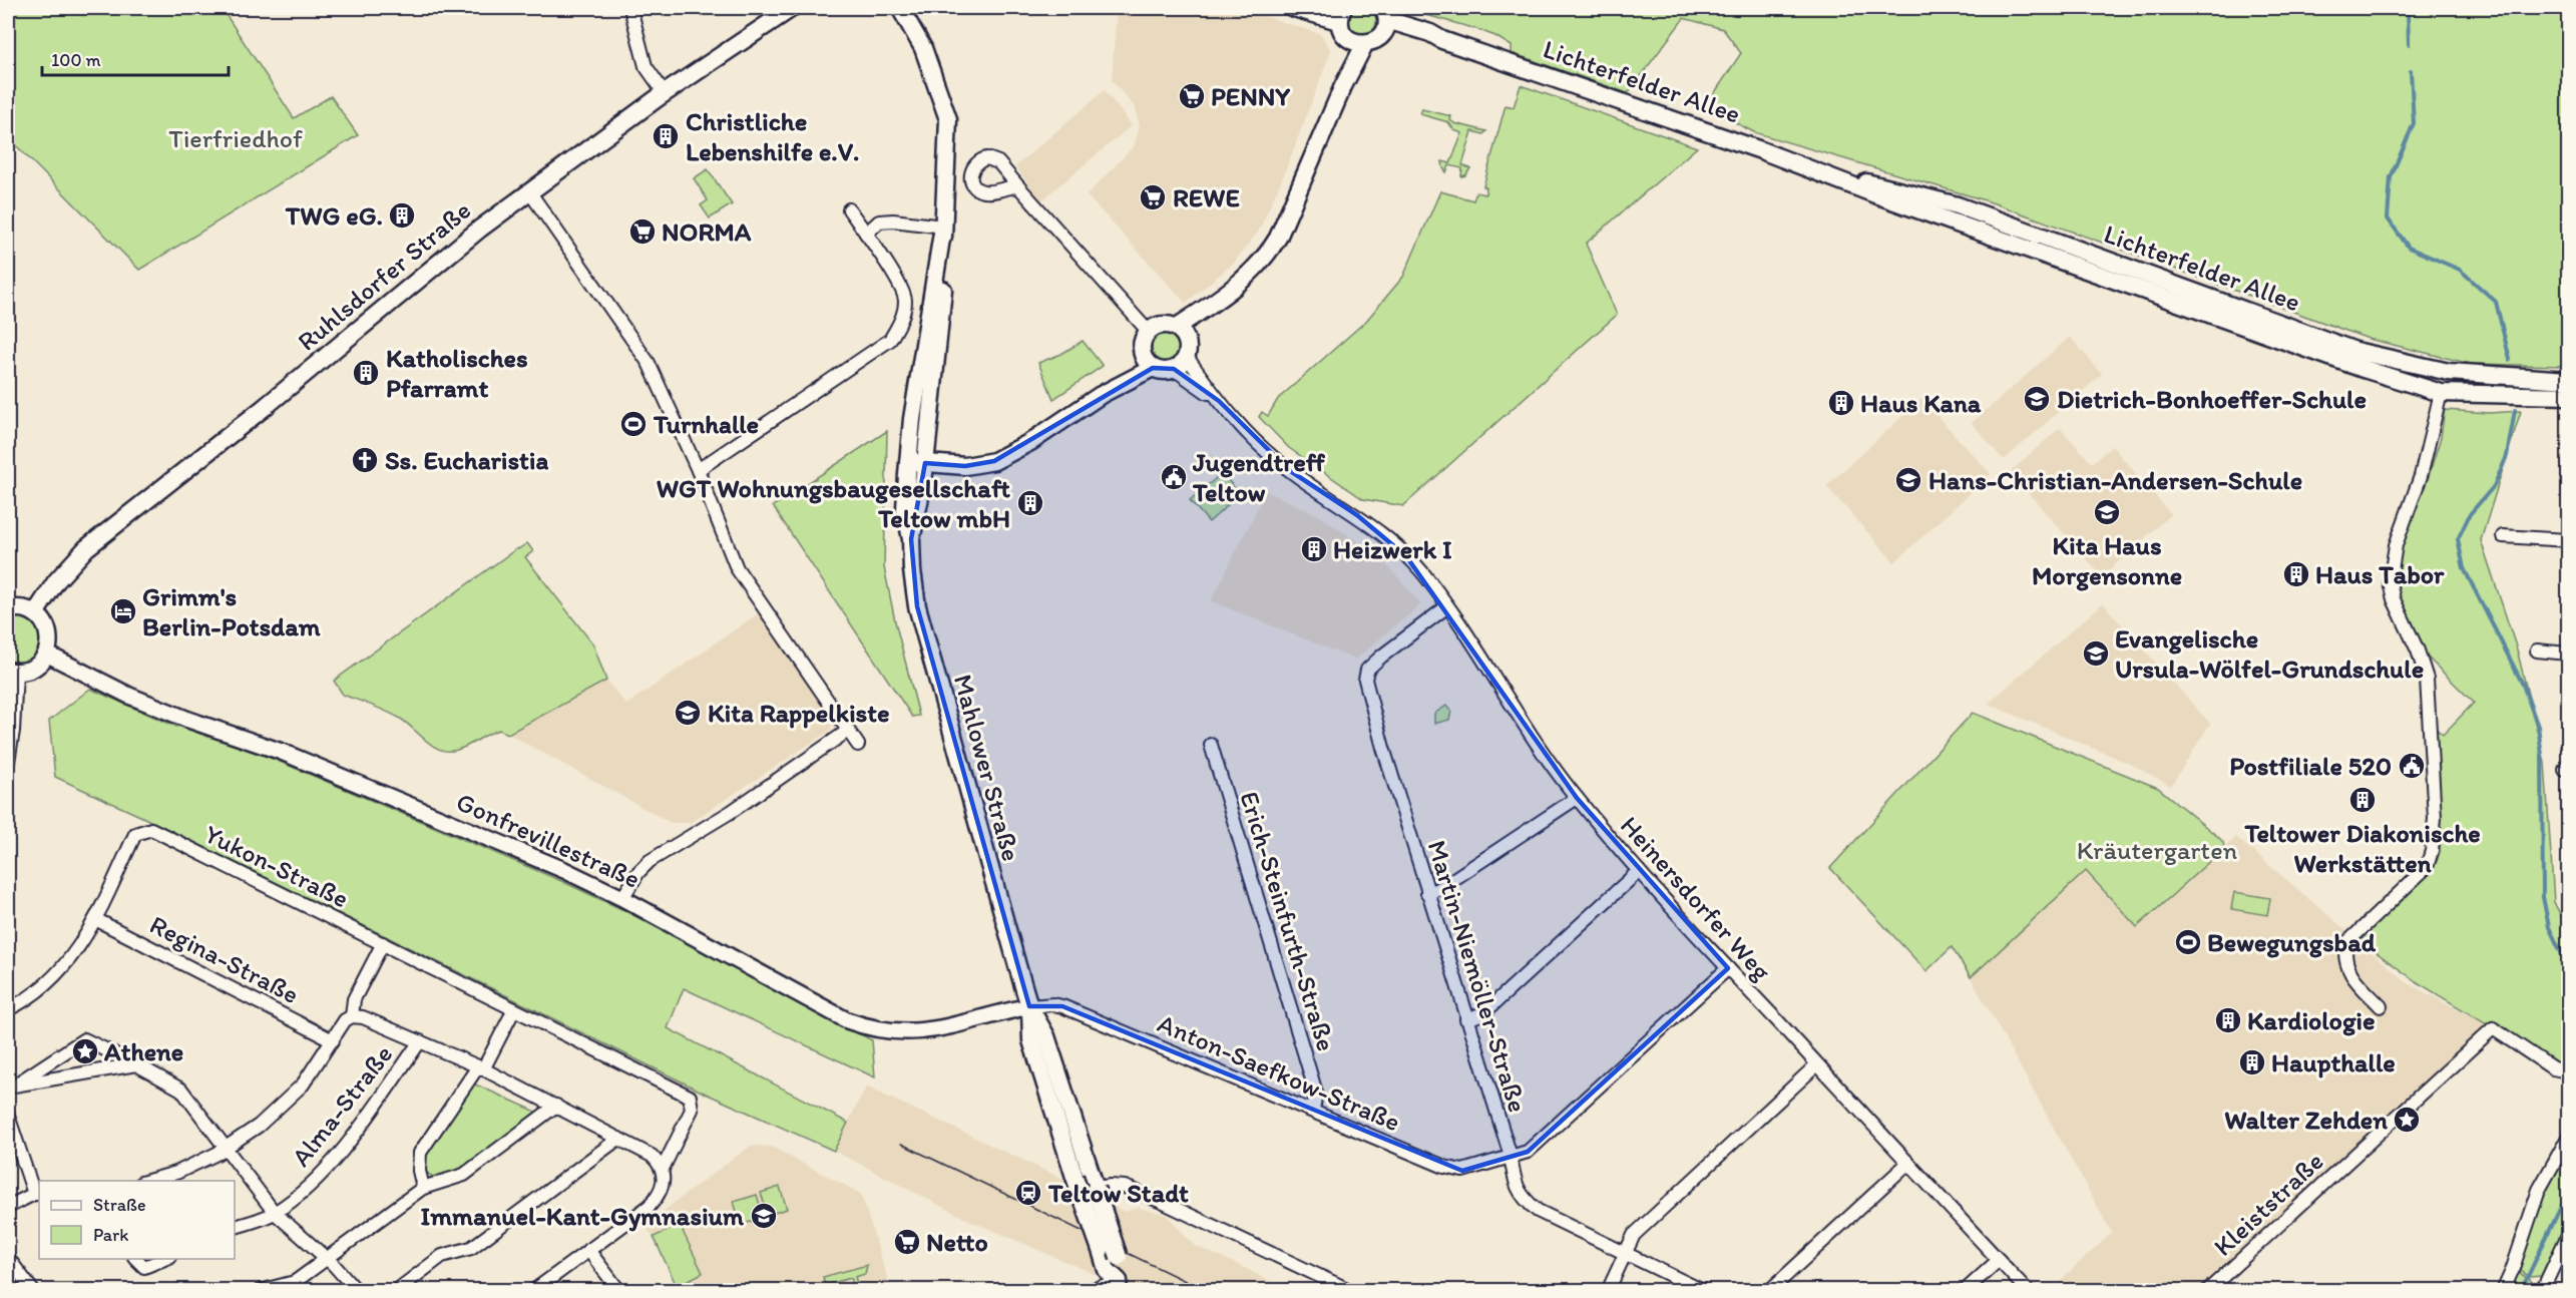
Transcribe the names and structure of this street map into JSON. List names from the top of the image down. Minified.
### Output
{"streets":{"main road":["Lichterfelder Allee","Ruhlsdorfer Straße","Mahlower Straße"],"street":["Gonfrevillestraße","Yukon-Straße","Heinersdorfer Weg","Erich-Steinfurth-Straße","Regina-Straße","Martin-Niemöller-Straße","Anton-Saefkow-Straße","Alma-Straße","Kleiststraße"]},"crossings":[["Mahlower Straße","Gonfrevillestraße"],["Mahlower Straße","Anton-Saefkow-Straße"],["Gonfrevillestraße","Anton-Saefkow-Straße"],["Yukon-Straße","Regina-Straße"],["Heinersdorfer Weg","Martin-Niemöller-Straße"],["Heinersdorfer Weg","Anton-Saefkow-Straße"],["Erich-Steinfurth-Straße","Anton-Saefkow-Straße"],["Regina-Straße","Alma-Straße"],["Martin-Niemöller-Straße","Anton-Saefkow-Straße"]],"parks":["Tierfriedhof","Kräutergarten"],"places":{"supermarket":["PENNY","REWE","NORMA","Netto"],"building":["Christliche Lebenshilfe e.V.","TWG eG.","Katholisches Pfarramt","Haus Kana","WGT Wohnungsbaugesellschaft Teltow mbH","Heizwerk I","Haus Tabor","Teltower Diakonische Werkstätten","Kardiologie","Haupthalle"],"school or university":["Dietrich-Bonhoeffer-Schule","Hans-Christian-Andersen-Schule","Kita Haus Morgensonne","Evangelische Ursula-Wölfel-Grundschule","Kita Rappelkiste","Immanuel-Kant-Gymnasium"],"sports":["Turnhalle","Bewegungsbad"],"church":["Ss. Eucharistia"],"public building":["Jugendtreff Teltow","Postfiliale 520"],"hotel":["Grimm's Berlin-Potsdam"],"place":["Athene","Walter Zehden"],"station":["Teltow Stadt"]},"legend":["Straße","Park"],"scale_bar":"100 m"}
